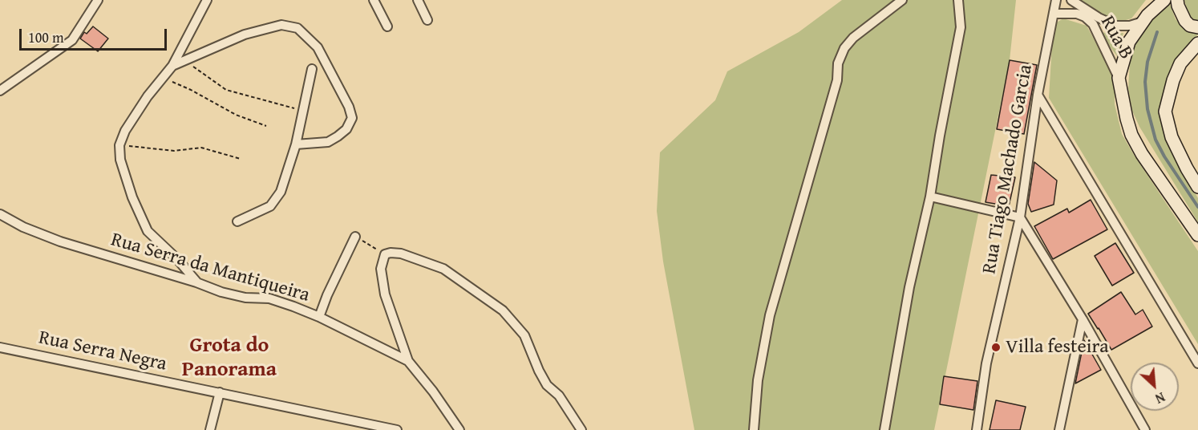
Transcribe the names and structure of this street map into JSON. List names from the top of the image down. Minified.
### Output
{"streets":{"street":["Rua B","Rua Tiago Machado Garcia","Rua Serra da Mantiqueira","Rua Serra Negra"]},"crossings":[["Rua B","Rua Tiago Machado Garcia"]],"districts":["Grota do Panorama"],"places":["Villa festeira"],"scale_bar":"100 m","north":"bottom right"}
